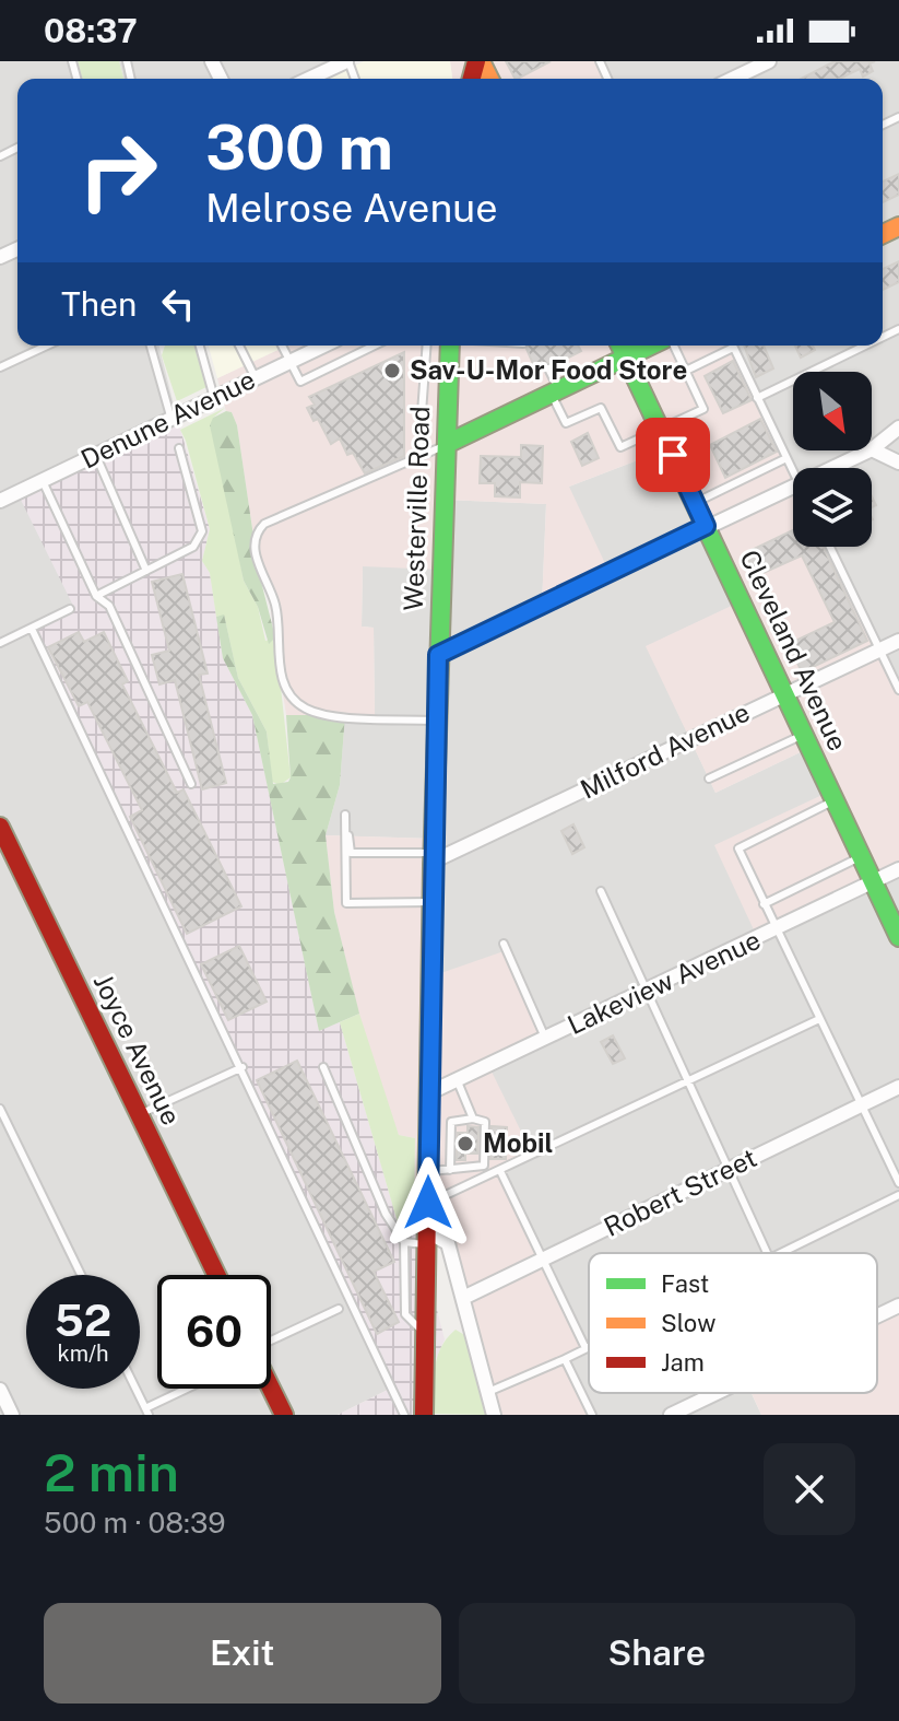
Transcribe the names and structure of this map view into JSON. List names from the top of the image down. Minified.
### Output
{"streets":{"main road":["Westerville Road","Cleveland Avenue","Joyce Avenue"],"street":["Denune Avenue","Milford Avenue","Lakeview Avenue","Robert Street"]},"crossings":[["Westerville Road","Milford Avenue"],["Westerville Road","Lakeview Avenue"],["Cleveland Avenue","Milford Avenue"],["Cleveland Avenue","Lakeview Avenue"]],"places":["Sav-U-Mor Food Store","Mobil"],"legend":["Fast","Slow","Jam"],"north":"bottom right","page":{"status":"08:37","turn":["300 m","Melrose Avenue"],"then":"Then","speed":"52 km/h","limit":"60","heading":["2 min","500 m · 08:39"],"buttons":["Exit","Share"]}}
